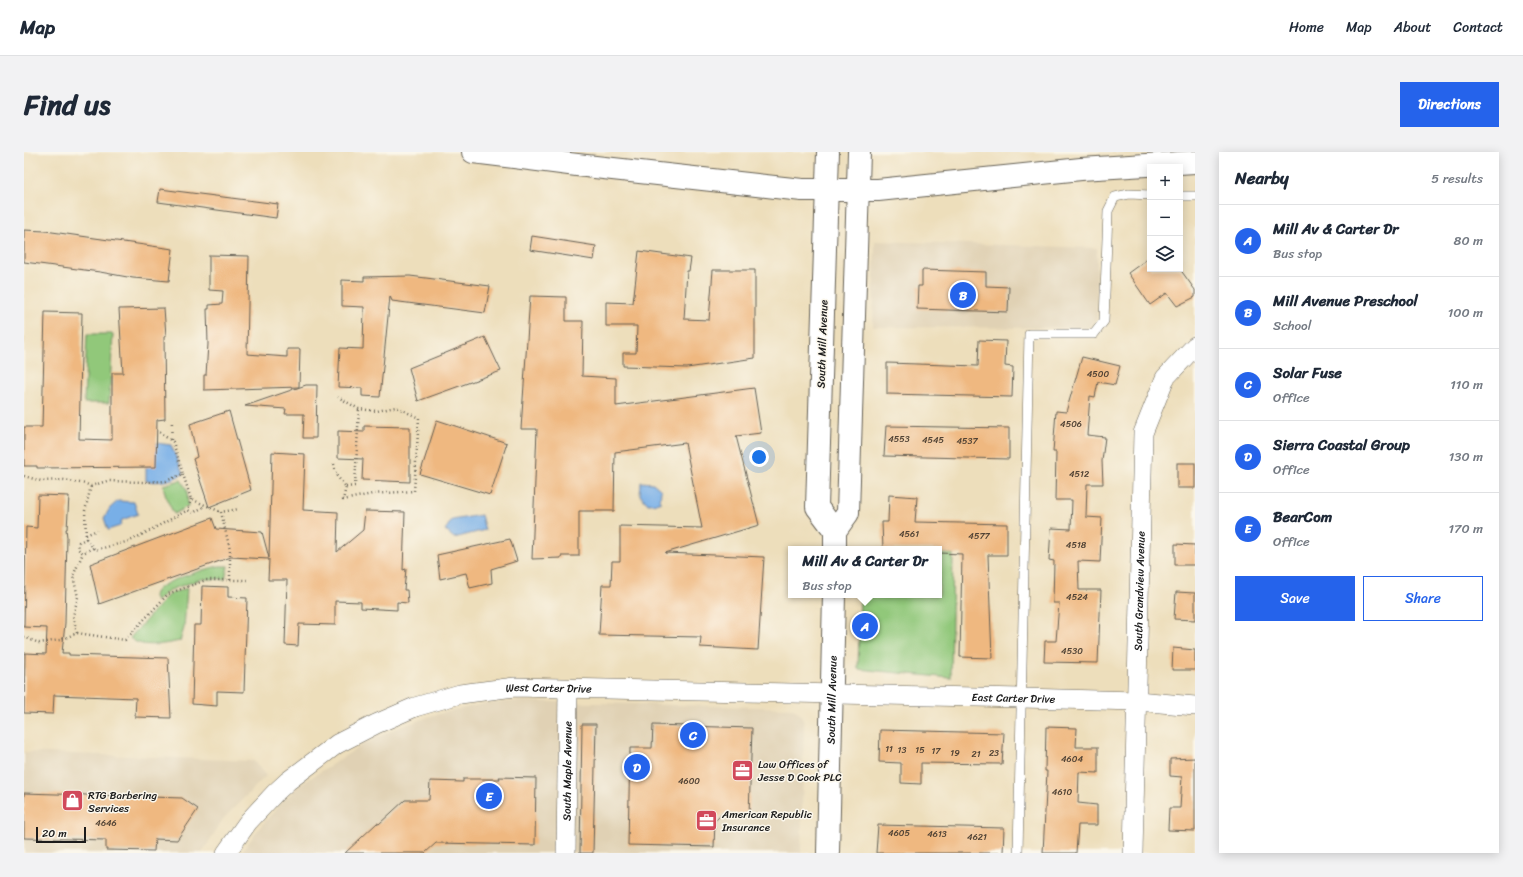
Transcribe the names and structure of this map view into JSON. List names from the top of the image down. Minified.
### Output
{"streets":{"main road":["South Mill Avenue"],"street":["South Grandview Avenue","West Carter Drive","East Carter Drive","South Maple Avenue"]},"crossings":[["South Mill Avenue","West Carter Drive"],["South Mill Avenue","East Carter Drive"],["South Grandview Avenue","East Carter Drive"],["West Carter Drive","East Carter Drive"],["West Carter Drive","South Maple Avenue"]],"places":{"office":["Law Offices of Jesse D Cook PLC","American Republic Insurance"],"shop":["RTG Barbering Services"]},"house_numbers":["4500","4506","4553","4545","4537","4512","4561","4577","4518","4524","4530","11","13","15","17","19","23","21","4604","4600","4610","4646","4605","4613","4621"],"scale_bar":"20 m","page":{"header":"Map","nav":["Home","Map","About","Contact"],"title":"Find us","buttons":["Directions",["Save","Share"]],"heading":["Nearby","5 results"],"map_buttons":["+","−"],"list":[{"mark":"A","name":"Mill Av & Carter Dr","note":"Bus stop","value":"80 m"},{"mark":"B","name":"Mill Avenue Preschool","note":"School","value":"100 m"},{"mark":"C","name":"Solar Fuse","note":"Office","value":"110 m"},{"mark":"D","name":"Sierra Coastal Group","note":"Office","value":"130 m"},{"mark":"E","name":"BearCom","note":"Office","value":"170 m"}],"pins":["B","A","C","D","E"],"popup":["Mill Av & Carter Dr","Bus stop"],"scale":"20 m"}}
